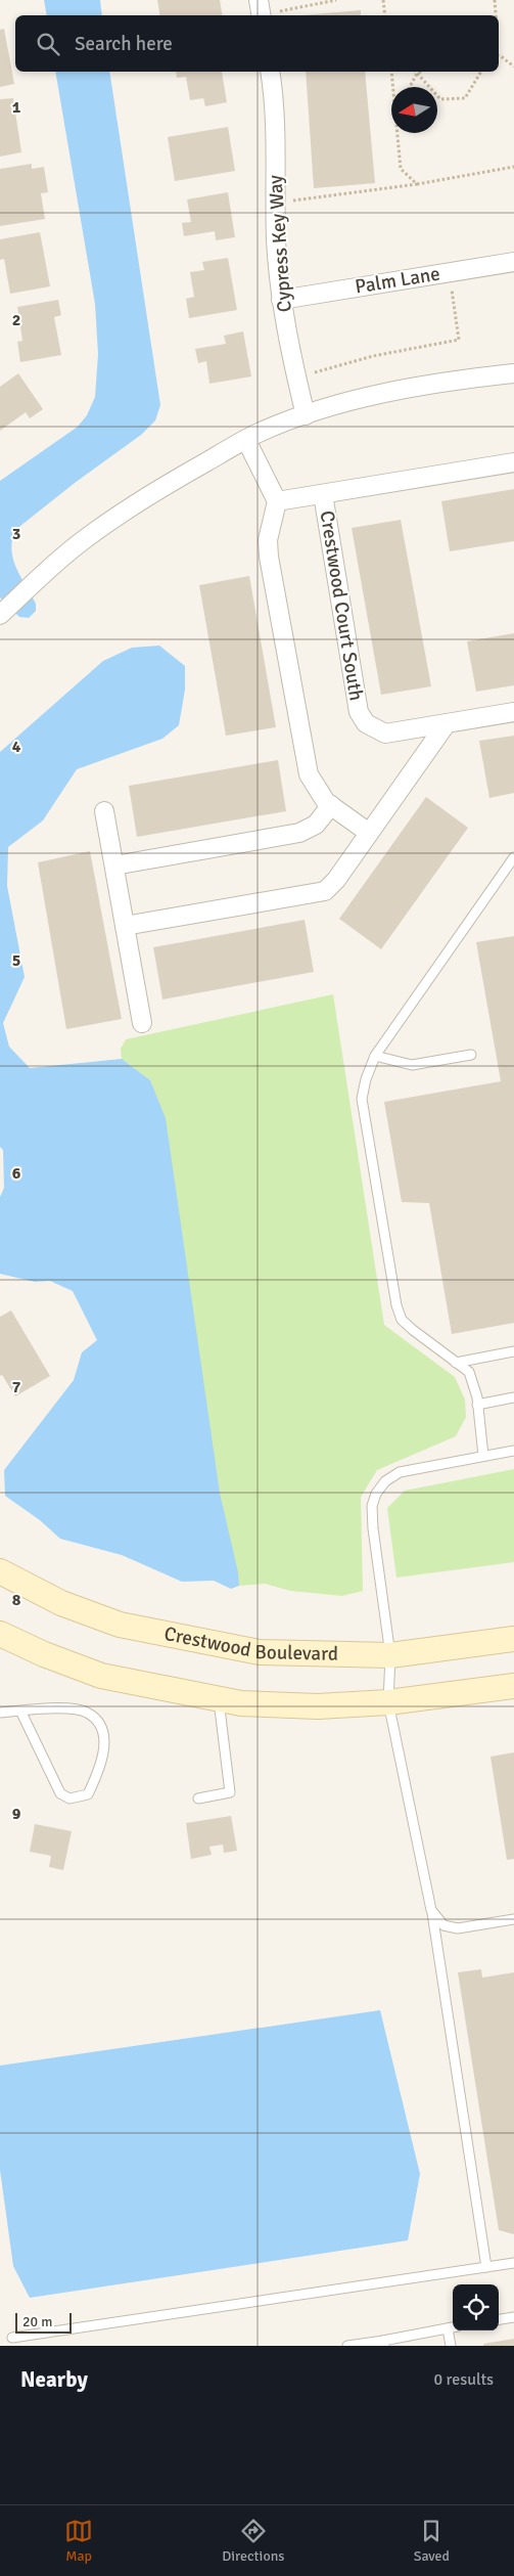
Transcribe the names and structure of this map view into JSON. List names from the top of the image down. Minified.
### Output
{"streets":{"main road":["Crestwood Boulevard"],"street":["Cypress Key Way","Palm Lane","Crestwood Court South"]},"crossings":[["Cypress Key Way","Palm Lane"]],"scale_bar":"20 m","north":"left","page":{"search":"Search here","scale":"20 m","heading":["Nearby","0 results"],"nav":["Map","Directions","Saved"]},"grid":{"rows":["1","2","3","4","5","6","7","8","9"]}}
